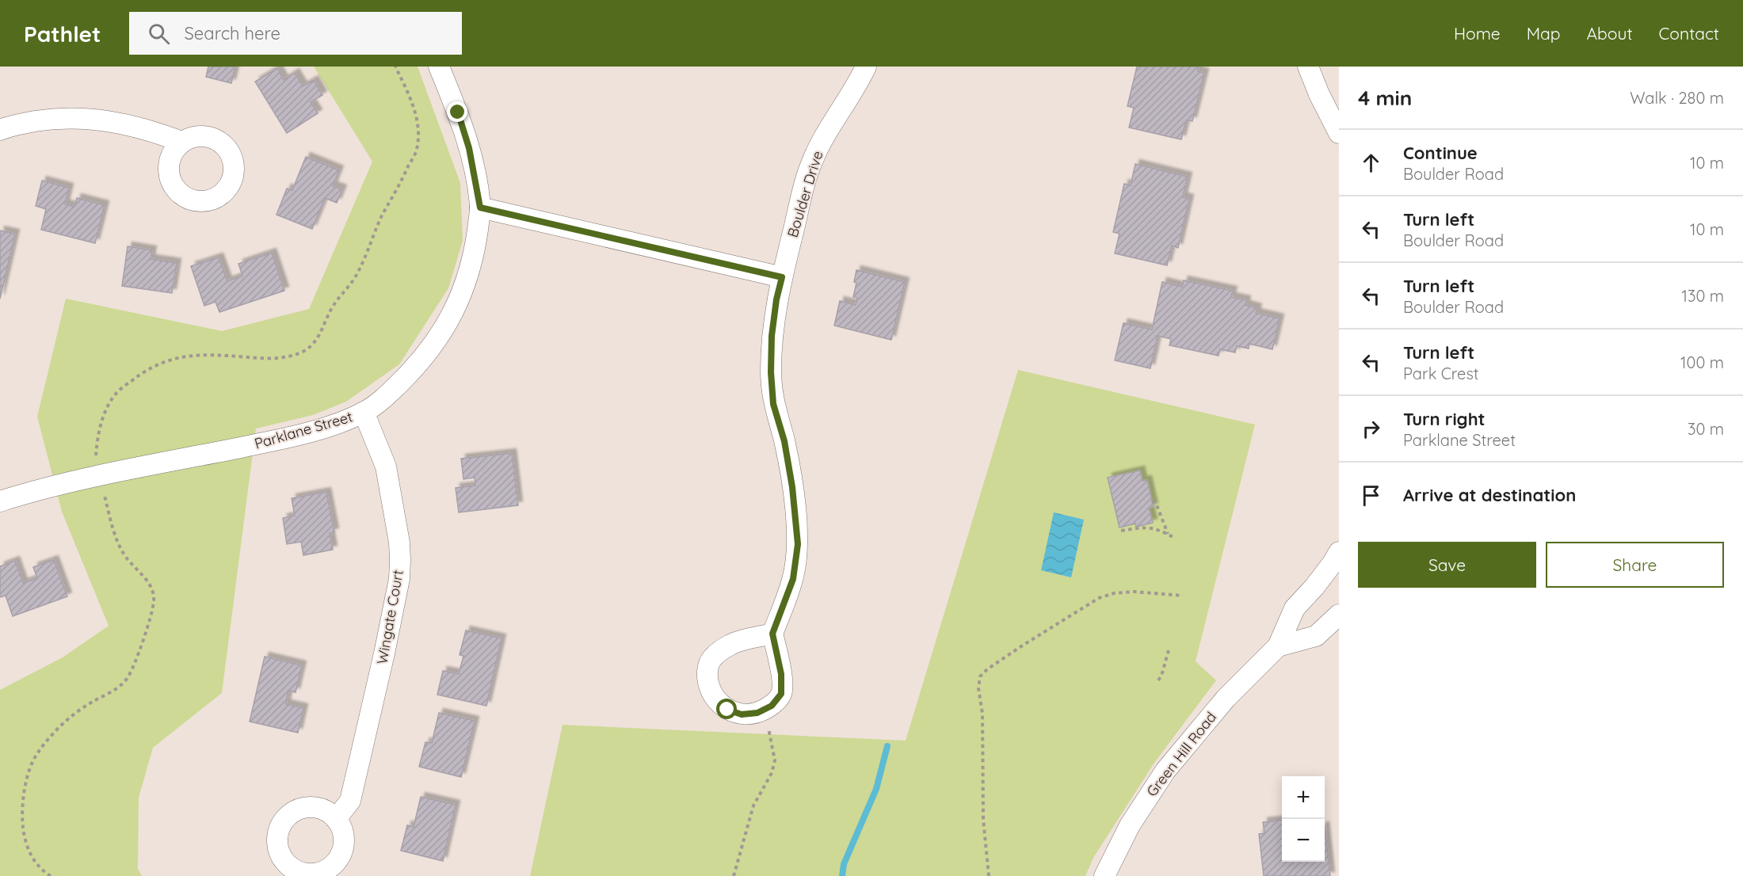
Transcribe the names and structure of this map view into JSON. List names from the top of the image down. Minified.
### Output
{"streets":{"street":["Boulder Drive","Parklane Street","Wingate Court","Green Hill Road"]},"crossings":[["Parklane Street","Wingate Court"]],"page":{"header":"Pathlet","search":"Search here","nav":["Home","Map","About","Contact"],"heading":["4 min","Walk · 280 m"],"list":[["Continue","Boulder Road","10 m"],["Turn left","Boulder Road","10 m"],["Turn left","Boulder Road","130 m"],["Turn left","Park Crest","100 m"],["Turn right","Parklane Street","30 m"],"Arrive at destination"],"buttons":["Save","Share"],"map_buttons":["+","−"]}}
